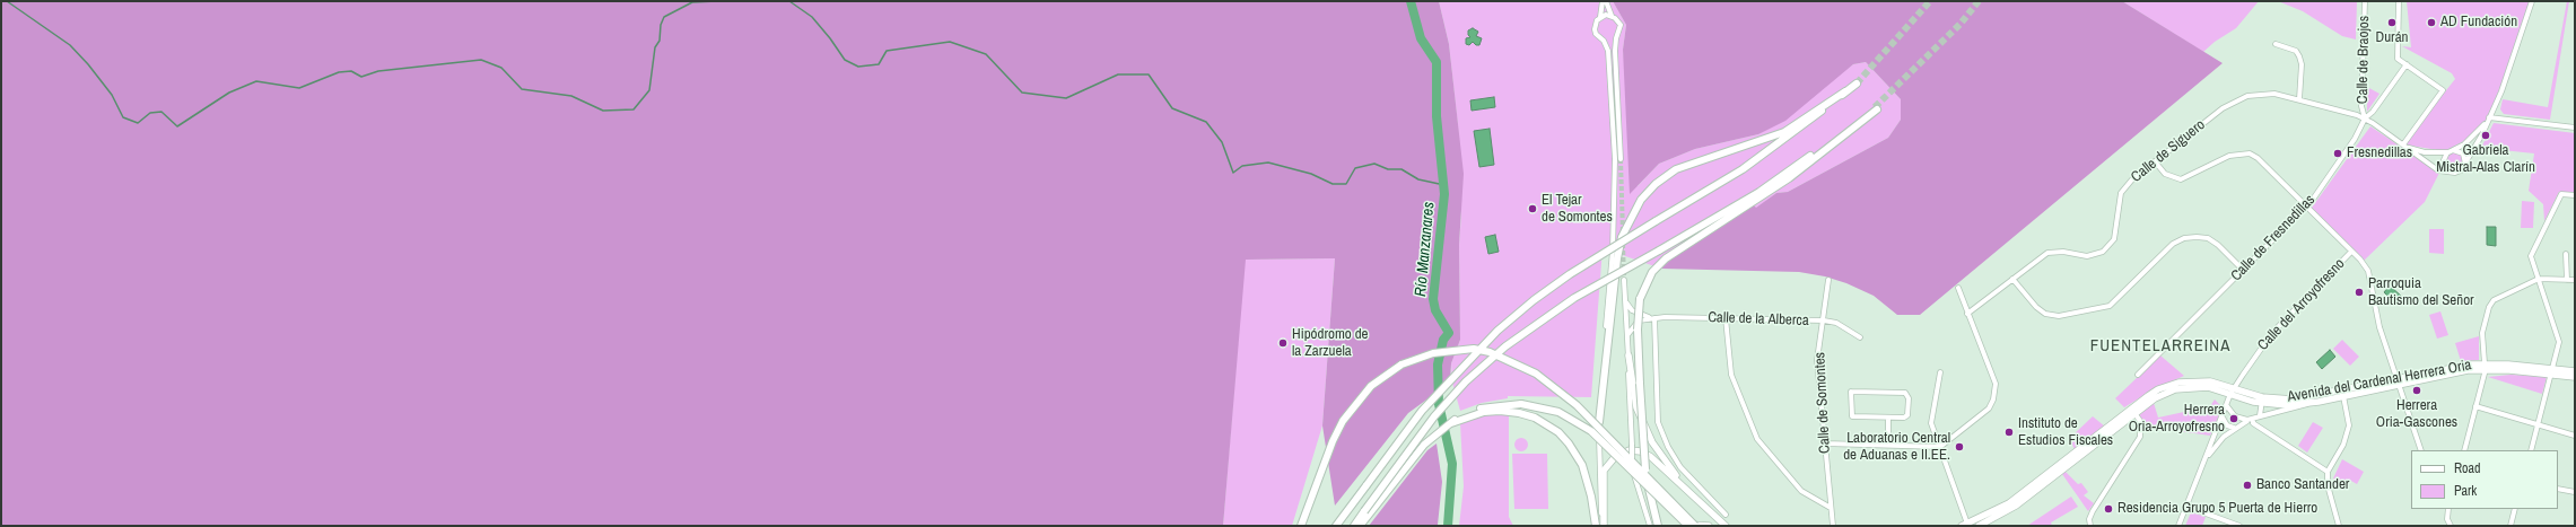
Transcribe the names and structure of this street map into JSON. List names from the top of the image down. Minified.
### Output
{"streets":{"main road":["Avenida del Cardenal Herrera Oria"],"street":["Calle de Braojos","Calle de Siguero","Calle de Fresnedillas","Calle del Arroyofresno","Calle de la Alberca","Calle de Somontes"]},"crossings":[["Calle de Braojos","Calle de Siguero"],["Calle de Braojos","Calle de Fresnedillas"],["Calle de Siguero","Calle de Fresnedillas"],["Calle del Arroyofresno","Avenida del Cardenal Herrera Oria"],["Calle de la Alberca","Calle de Somontes"]],"districts":["FUENTELARREINA"],"water":["Río Manzanares"],"places":["Durán","AD Fundación","Gabriela Mistral-Alas Clarín","Fresnedillas","El Tejar de Somontes","Parroquia Bautismo del Señor","Hipódromo de la Zarzuela","Herrera Oria-Gascones","Herrera Oria-Arroyofresno","Instituto de Estudios Fiscales","Laboratorio Central de Aduanas e II.EE.","Banco Santander","Residencia Grupo 5 Puerta de Hierro"],"legend":["Road","Park"]}
